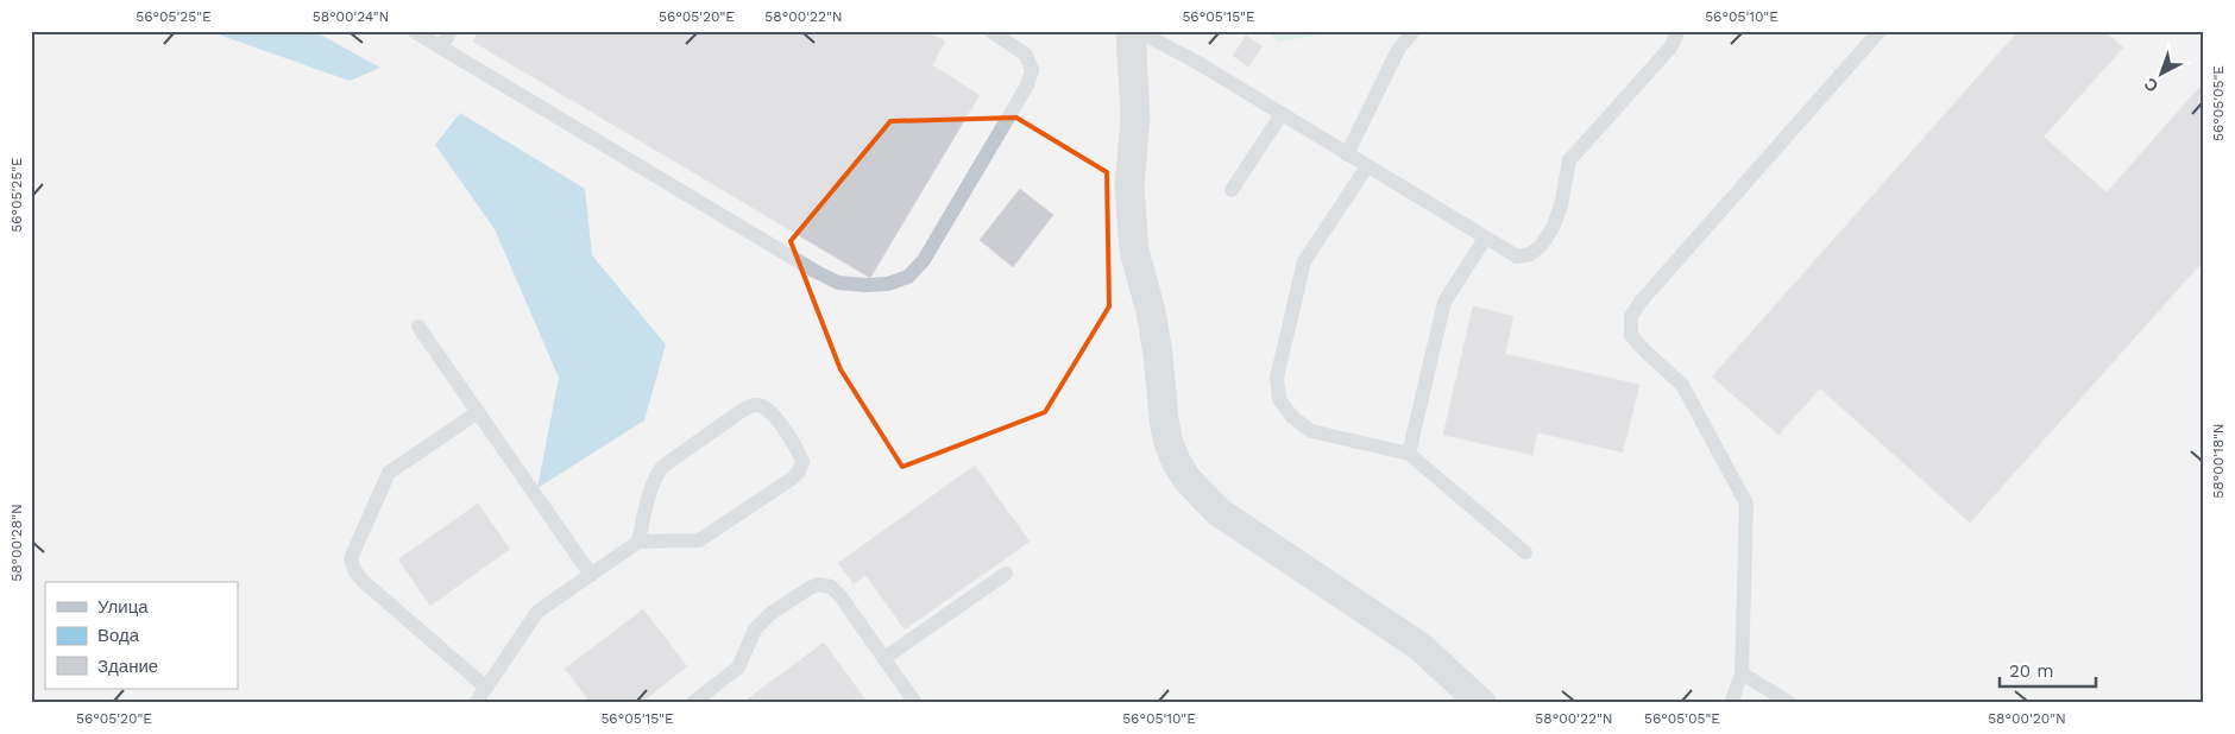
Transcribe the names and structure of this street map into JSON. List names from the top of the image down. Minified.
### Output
{"legend":["Улица","Вода","Здание"],"scale_bar":"20 m","north":"bottom left","coordinates":["56°05'25\"E","58°00'24\"N","56°05'20\"E","58°00'22\"N","56°05'15\"E","56°05'10\"E","56°05'05\"E","58°00'18\"N","58°00'28\"N","58°00'20\"N"]}
